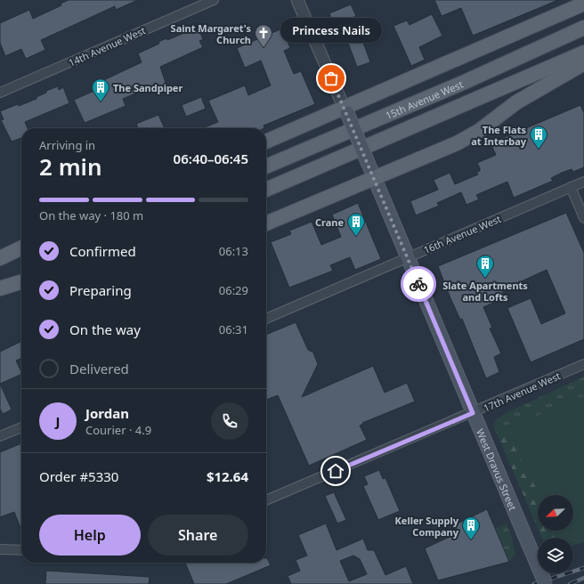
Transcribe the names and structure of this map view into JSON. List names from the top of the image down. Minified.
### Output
{"streets":{"main road":["15th Avenue West","West Dravus Street"],"street":["14th Avenue West","16th Avenue West","17th Avenue West"]},"crossings":[["16th Avenue West","West Dravus Street"],["17th Avenue West","West Dravus Street"]],"places":{"church":["Saint Margaret's Church"],"other":["Princess Nails"],"building":["The Sandpiper","The Flats at Interbay","Crane","Slate Apartments and Lofts","Keller Supply Company"]},"north":"bottom left","page":{"bubble":"Princess Nails","heading":["2 min","Arriving in","06:40–06:45"],"panel":["Jordan","Courier · 4.9","Order #5330","$12.64"],"bar":"On the way · 180 m","list":[["Confirmed","06:13"],["Preparing","06:29"],["On the way","06:31"],"Delivered"],"round":"J","buttons":["Help","Share"]}}
